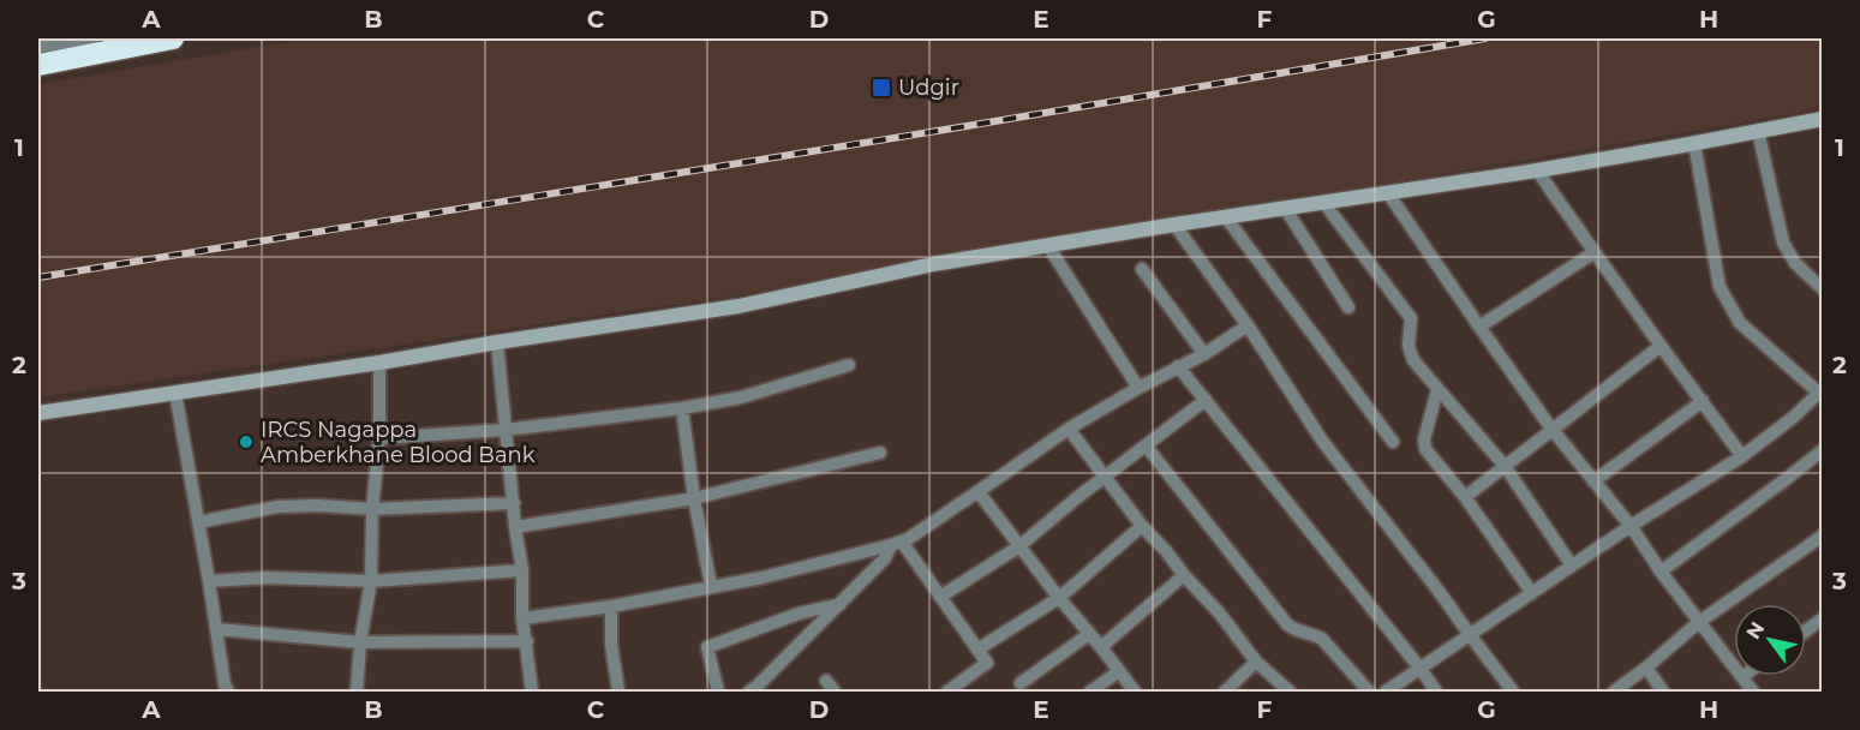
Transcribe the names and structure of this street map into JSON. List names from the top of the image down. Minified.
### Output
{"places":{"transit":["Udgir"],"other":["IRCS Nagappa Amberkhane Blood Bank"]},"north":"top left","grid":{"columns":["A","B","C","D","E","F","G","H"],"rows":["1","2","3"]}}
